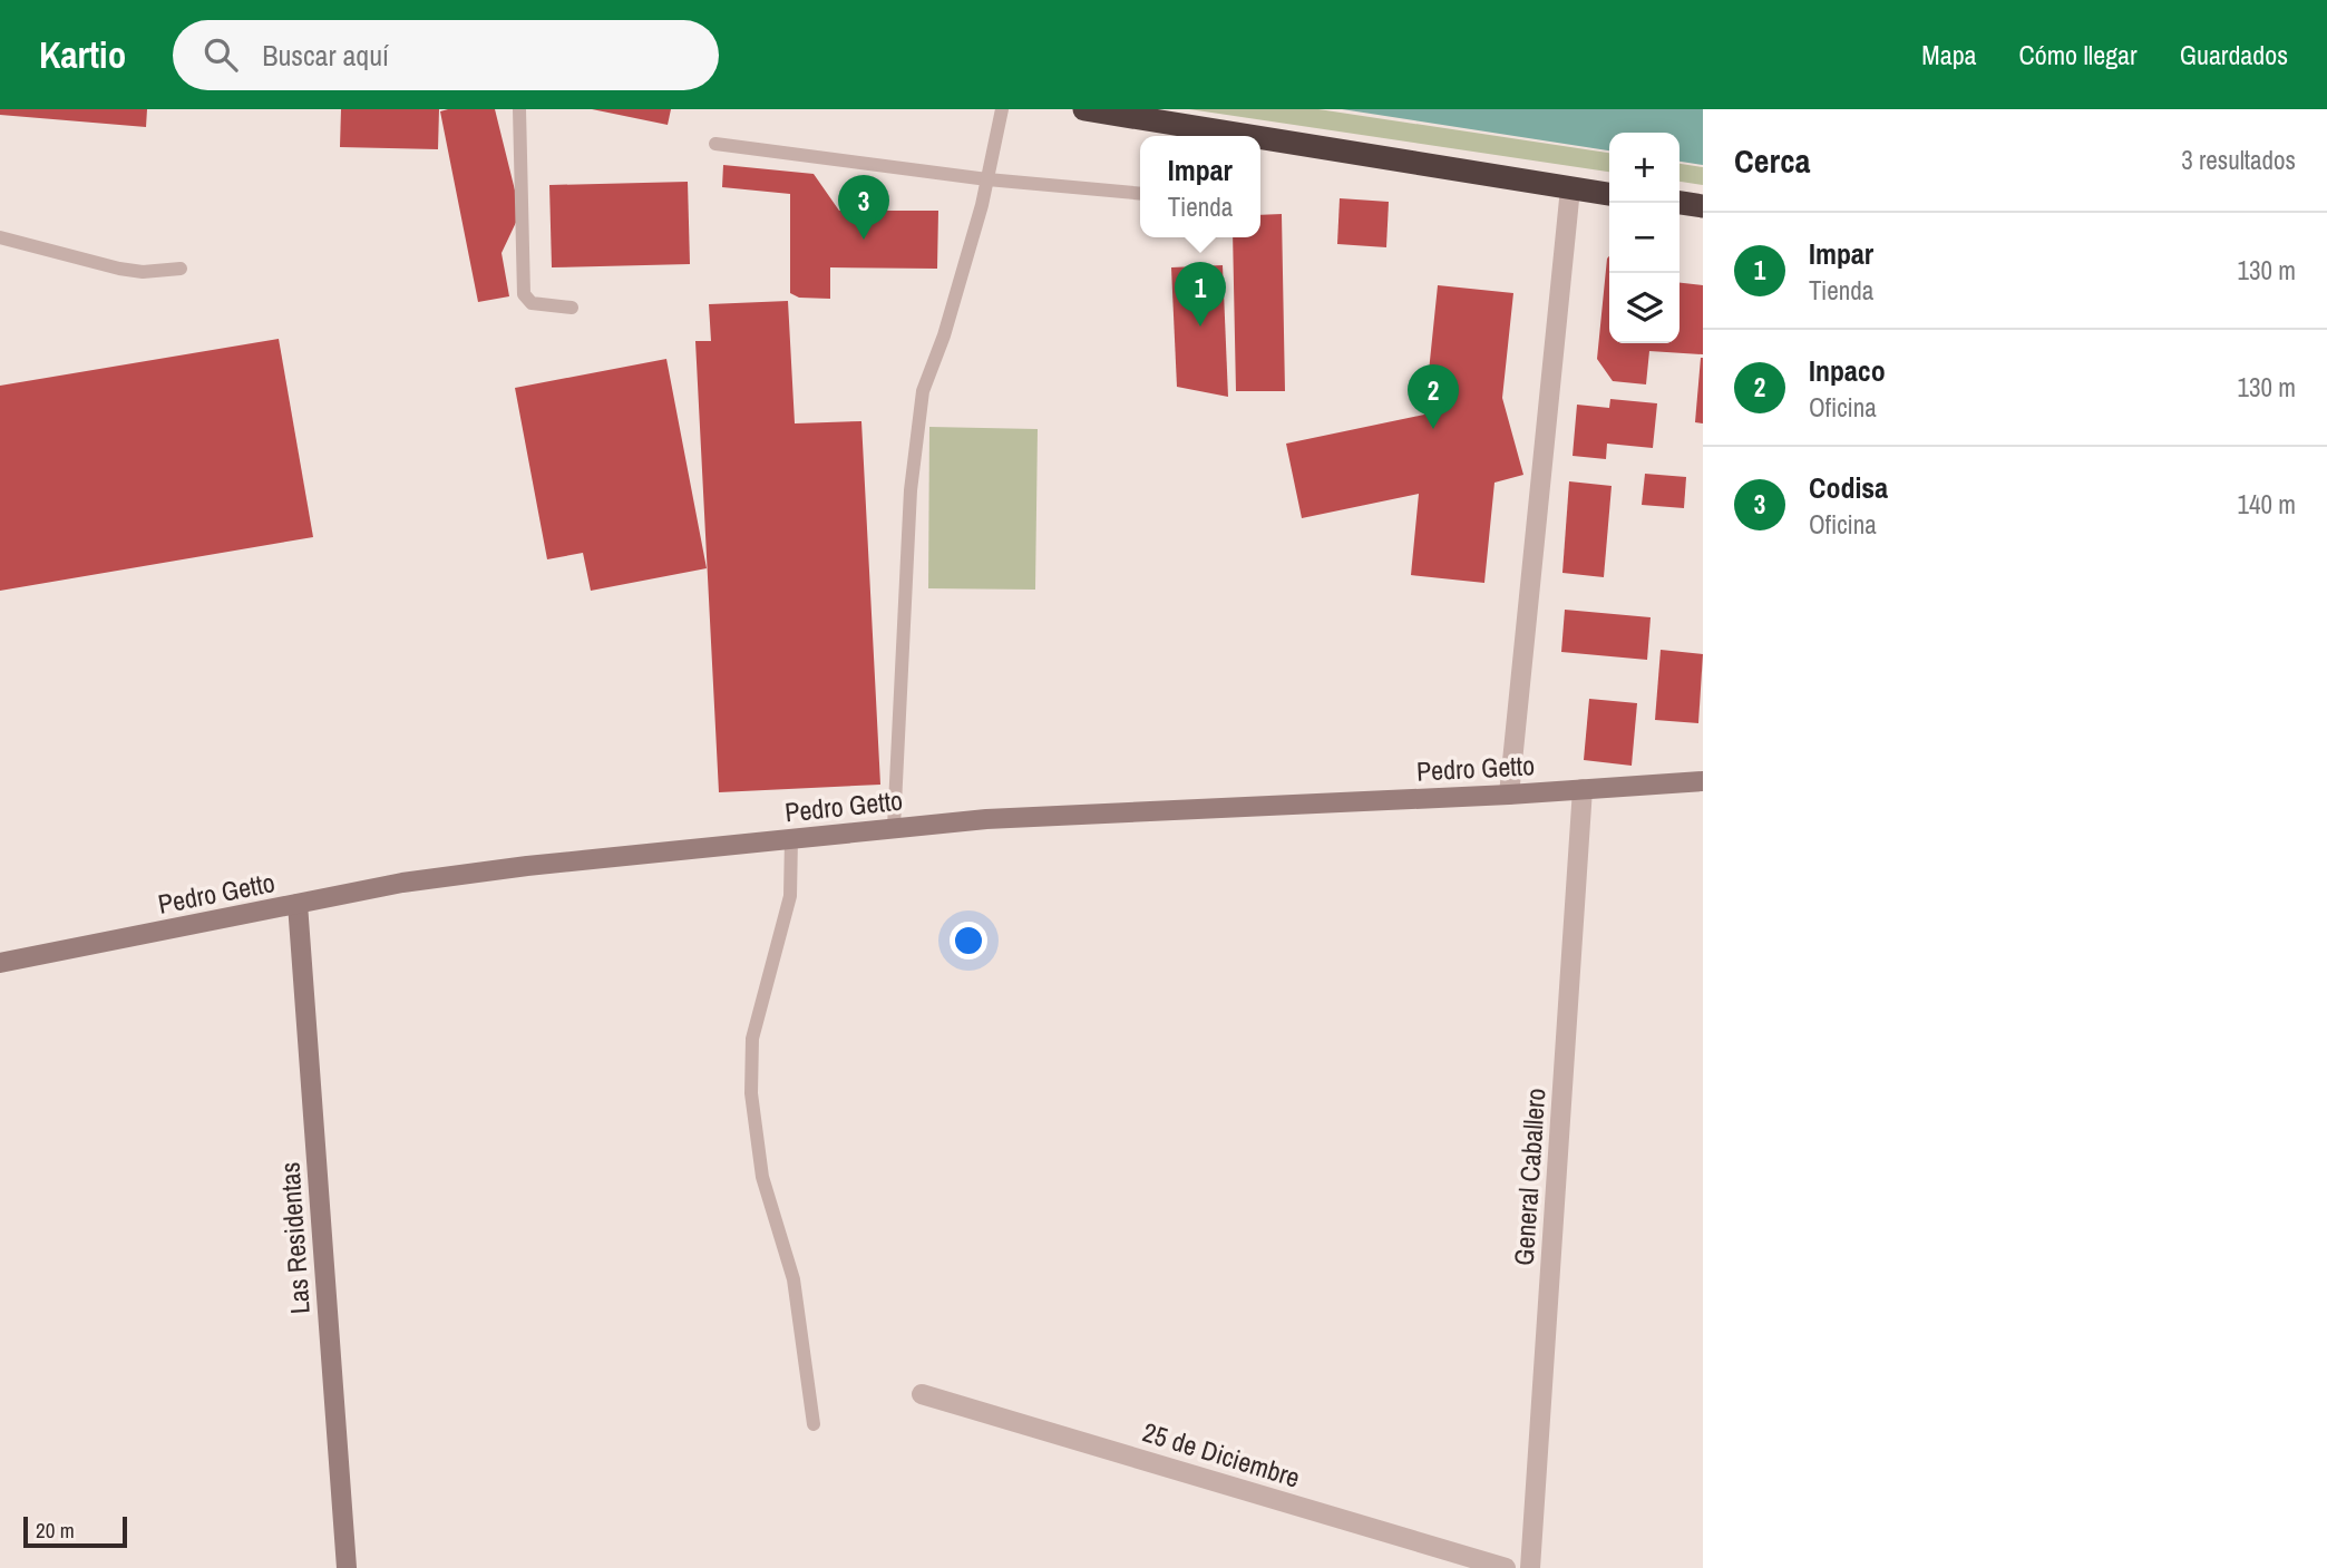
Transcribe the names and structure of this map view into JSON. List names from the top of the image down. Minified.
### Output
{"streets":{"street":["Pedro Getto","General Caballero","Las Residentas","25 de Diciembre"]},"crossings":[["Pedro Getto","General Caballero"],["Pedro Getto","Las Residentas"]],"scale_bar":"20 m","page":{"header":"Kartio","search":"Buscar aquí","nav":["Mapa","Cómo llegar","Guardados"],"heading":["Cerca","3 resultados"],"map_buttons":["+","−"],"popup":["Impar","Tienda"],"pins":["3","1","2"],"list":[{"mark":"1","name":"Impar","note":"Tienda","value":"130 m"},{"mark":"2","name":"Inpaco","note":"Oficina","value":"130 m"},{"mark":"3","name":"Codisa","note":"Oficina","value":"140 m"}],"scale":"20 m"}}
